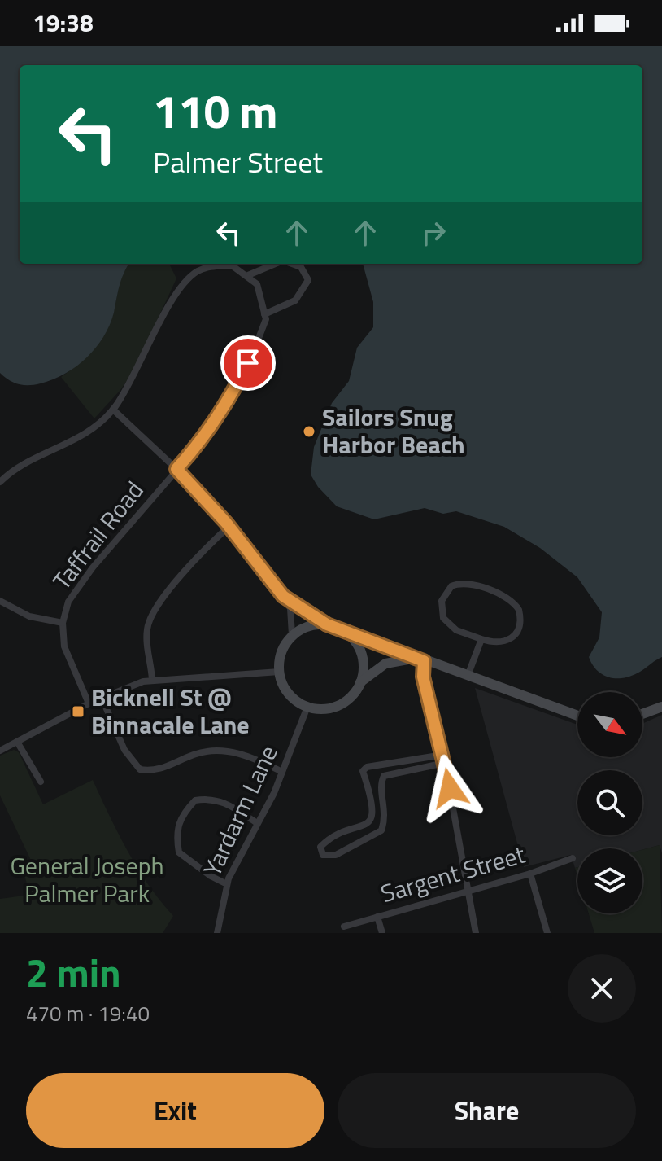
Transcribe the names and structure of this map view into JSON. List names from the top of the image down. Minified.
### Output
{"streets":{"street":["Taffrail Road","Yardarm Lane","Sargent Street"]},"parks":["General Joseph Palmer Park"],"places":{"other":["Sailors Snug Harbor Beach"],"transit":["Bicknell St @ Binnacale Lane"]},"north":"bottom right","page":{"status":"19:38","turn":["110 m","Palmer Street"],"heading":["2 min","470 m · 19:40"],"buttons":["Exit","Share"]}}
